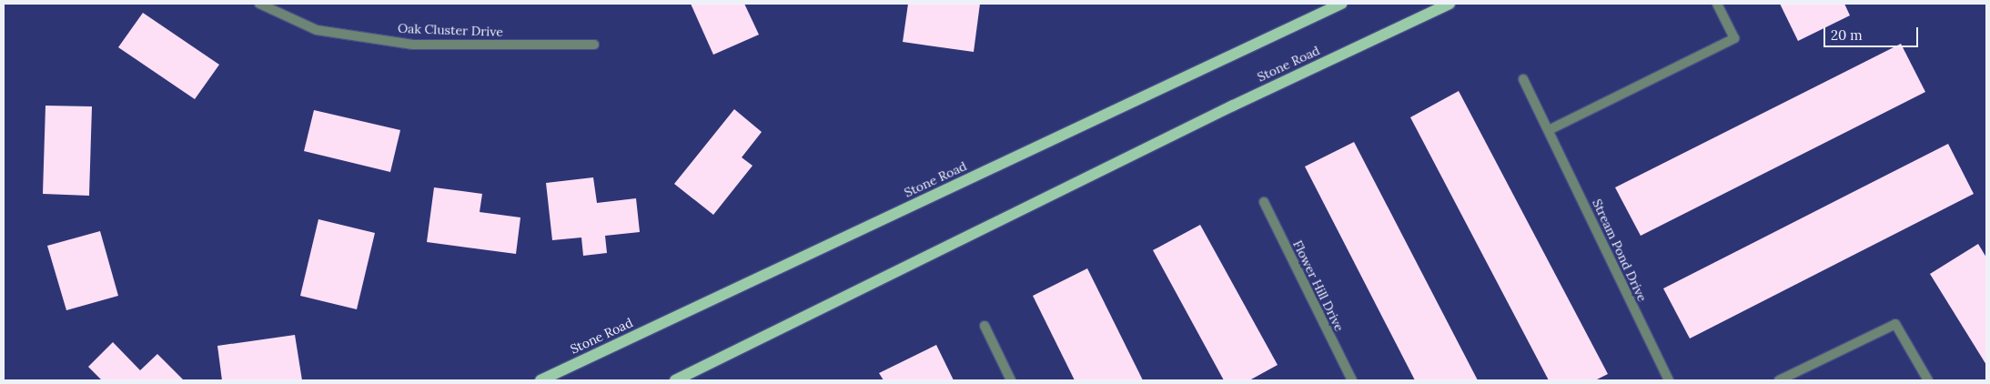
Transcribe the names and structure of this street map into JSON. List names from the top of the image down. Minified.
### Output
{"streets":{"main road":["Stone Road"],"street":["Oak Cluster Drive","Stream Pond Drive","Flower Hill Drive"]},"scale_bar":"20 m"}
